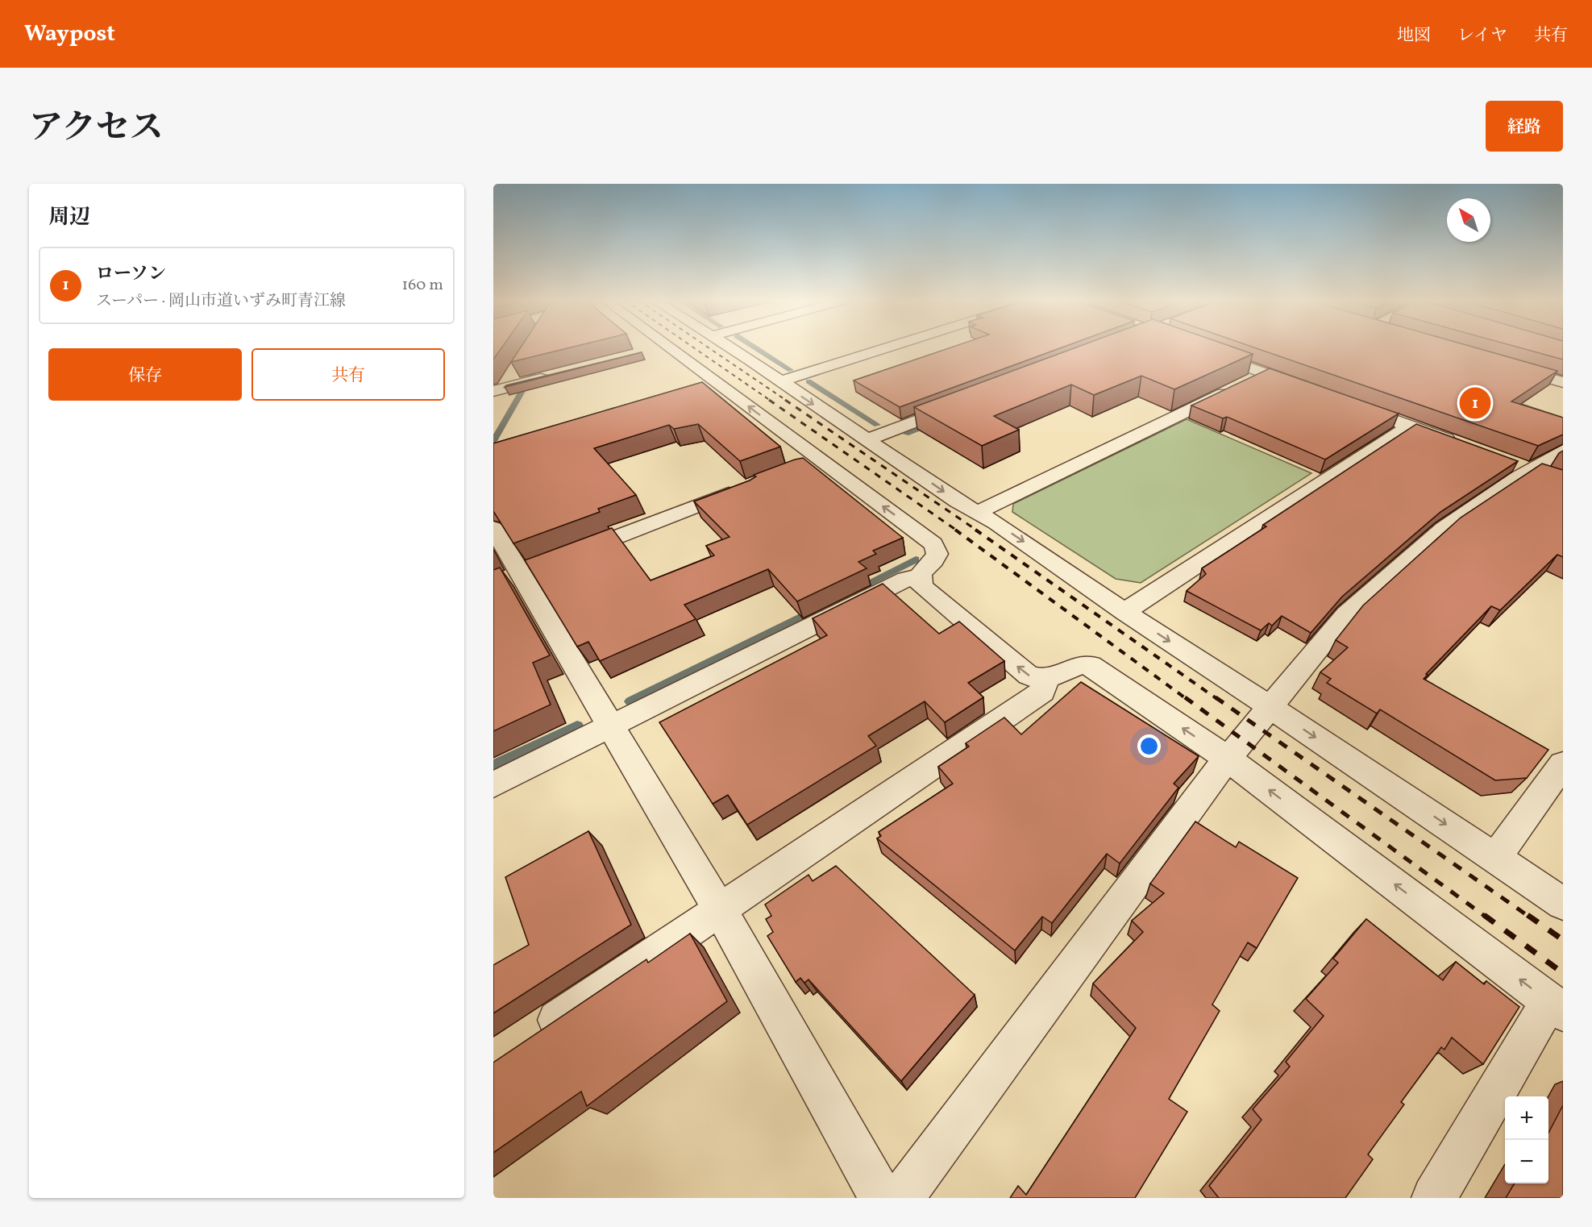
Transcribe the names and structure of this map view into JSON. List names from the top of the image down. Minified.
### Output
{"north":"top left","page":{"header":"Waypost","nav":["地図","レイヤ","共有"],"title":"アクセス","buttons":["経路",["保存","共有"]],"heading":"周辺","list":[{"mark":"1","name":"ローソン","note":"スーパー · 岡山市道いずみ町青江線","value":"160 m"}],"pins":"1","map_buttons":["+","−"]}}
